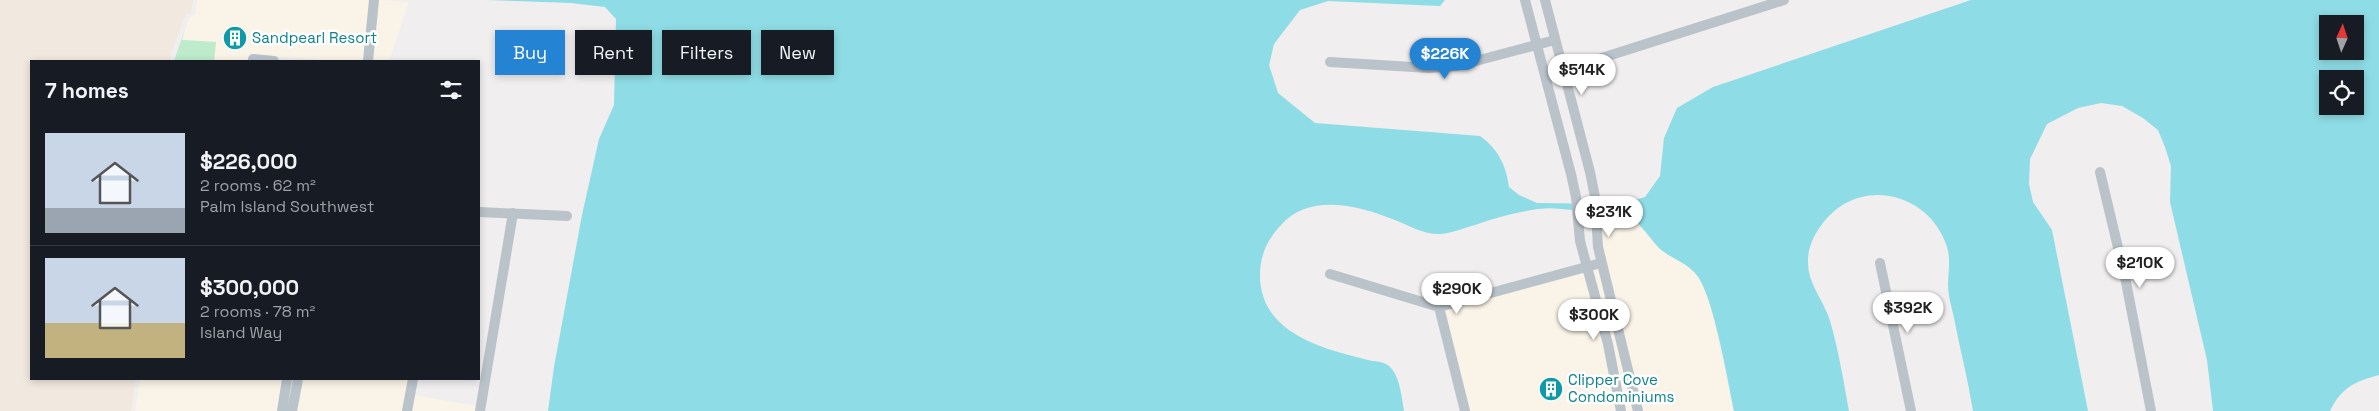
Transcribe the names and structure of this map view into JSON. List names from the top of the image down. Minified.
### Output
{"places":{"building":["Sandpearl Resort","Clipper Cove Condominiums"]},"north":"top","page":{"chip":["Buy","Rent","Filters","New"],"price":["$226K","$514K","$231K","$210K","$290K","$392K","$300K"],"heading":"7 homes","list":[{"name":"$226,000","note":"2 rooms · 62 m² · Palm Island Southwest"},{"name":"$300,000","note":"2 rooms · 78 m² · Island Way"}]}}
